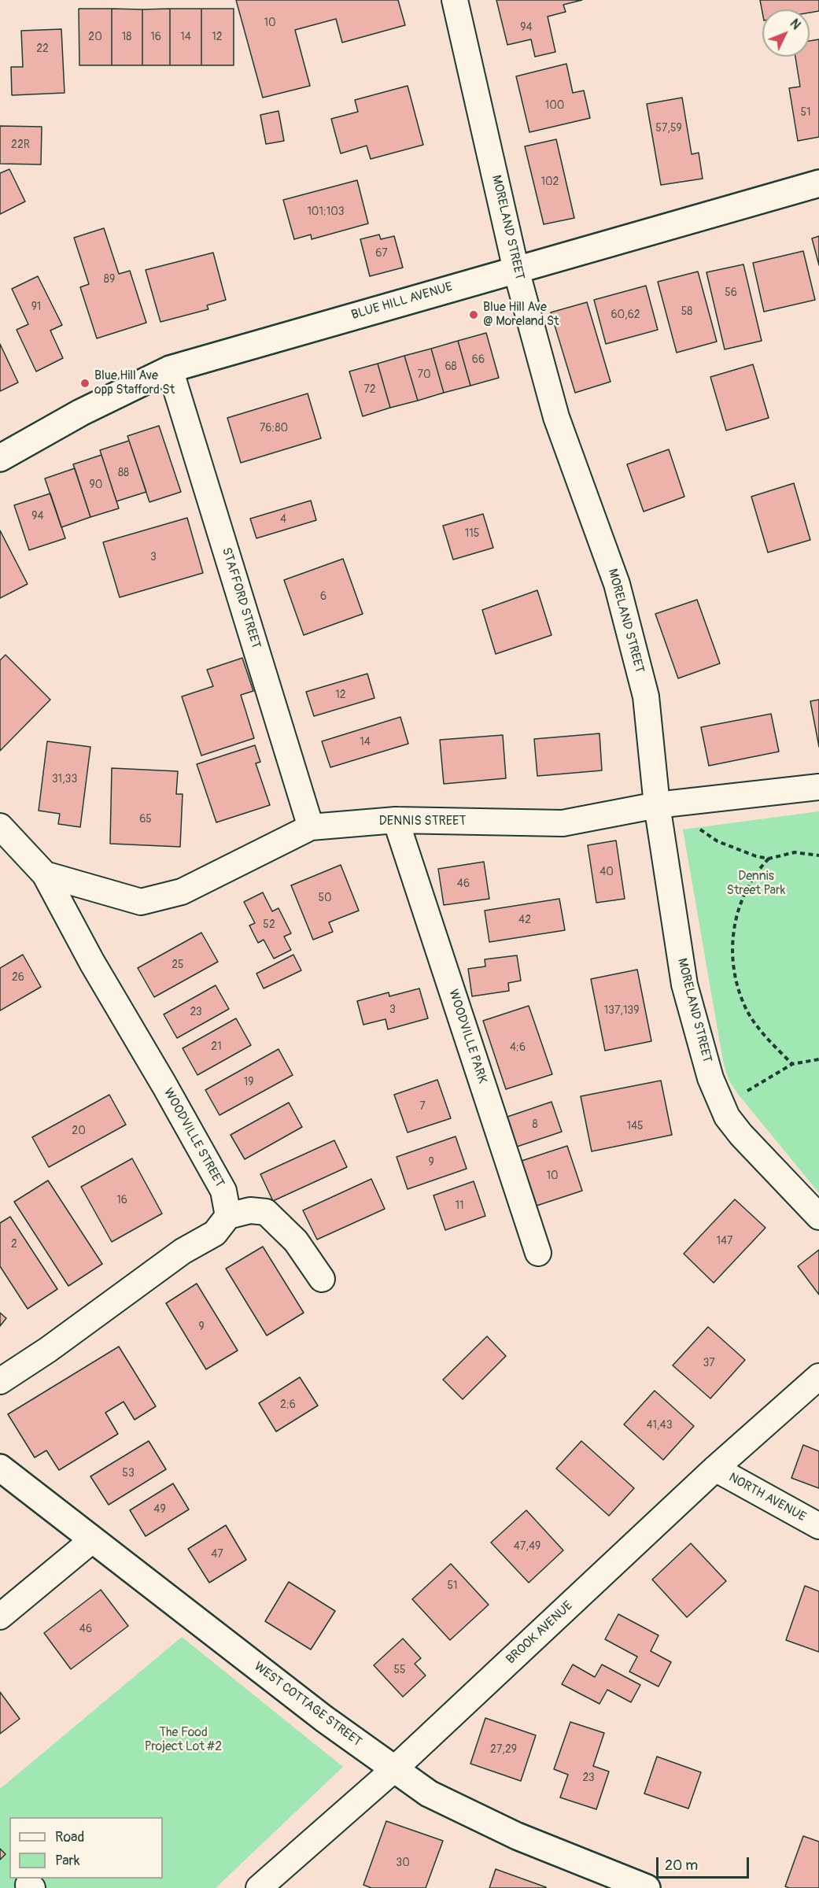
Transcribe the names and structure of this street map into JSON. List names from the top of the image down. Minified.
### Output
{"streets":{"main road":["BLUE HILL AVENUE","WEST COTTAGE STREET"],"street":["MORELAND STREET","STAFFORD STREET","DENNIS STREET","WOODVILLE PARK","WOODVILLE STREET","NORTH AVENUE","BROOK AVENUE"]},"crossings":[["MORELAND STREET","BLUE HILL AVENUE"],["MORELAND STREET","DENNIS STREET"],["BLUE HILL AVENUE","STAFFORD STREET"],["STAFFORD STREET","DENNIS STREET"],["DENNIS STREET","WOODVILLE PARK"],["DENNIS STREET","WOODVILLE STREET"],["NORTH AVENUE","BROOK AVENUE"],["BROOK AVENUE","WEST COTTAGE STREET"]],"parks":["Dennis Street Park","The Food Project Lot #2"],"places":["Blue Hill Ave @ Moreland St","Blue Hill Ave opp Stafford St"],"house_numbers":["10","94","20","18","16","14","12","22","100","51","57,59","22R","102","101;103","67","89","56","91","58","60,62","66","68","70","72","76;80","88","90","94","4","115","3","6","12","14","31,33","65","40","46","50","42","52","25","26","3","137,139","23","21","4;6","19","7","8","145","20","9","10","16","11","147","2","9","37","2;6","41,43","53","49","47,49","47","51","46","55","27,29","23","30"],"legend":["Road","Park"],"scale_bar":"20 m","north":"top right"}
